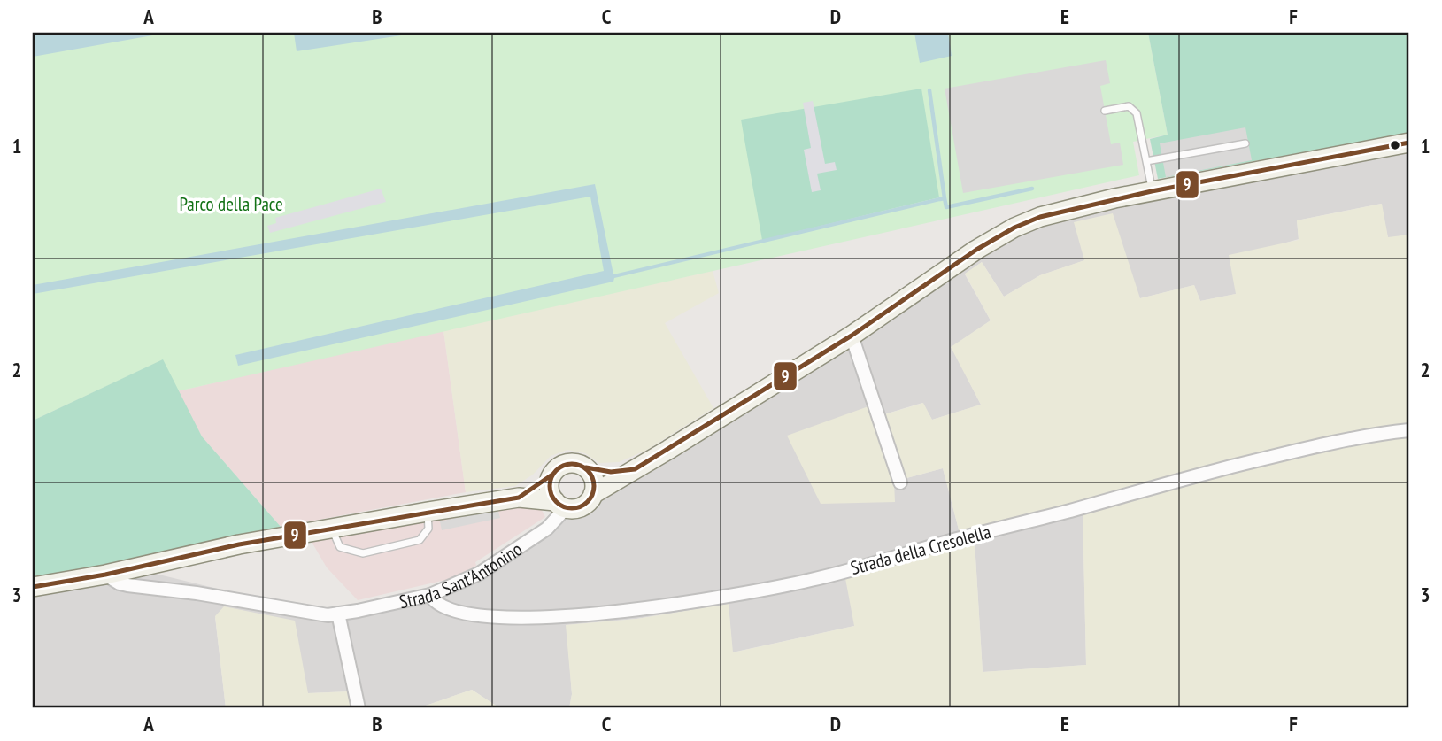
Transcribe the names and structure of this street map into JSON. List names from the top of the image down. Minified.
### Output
{"streets":{"main road":["Strada Sant'Antonino"],"street":["Strada della Cresolella"]},"crossings":[["Strada della Cresolella","Strada Sant'Antonino"]],"parks":["Parco della Pace"],"lines":["transit line 9"],"grid":{"columns":["A","B","C","D","E","F"],"rows":["1","2","3"]}}
